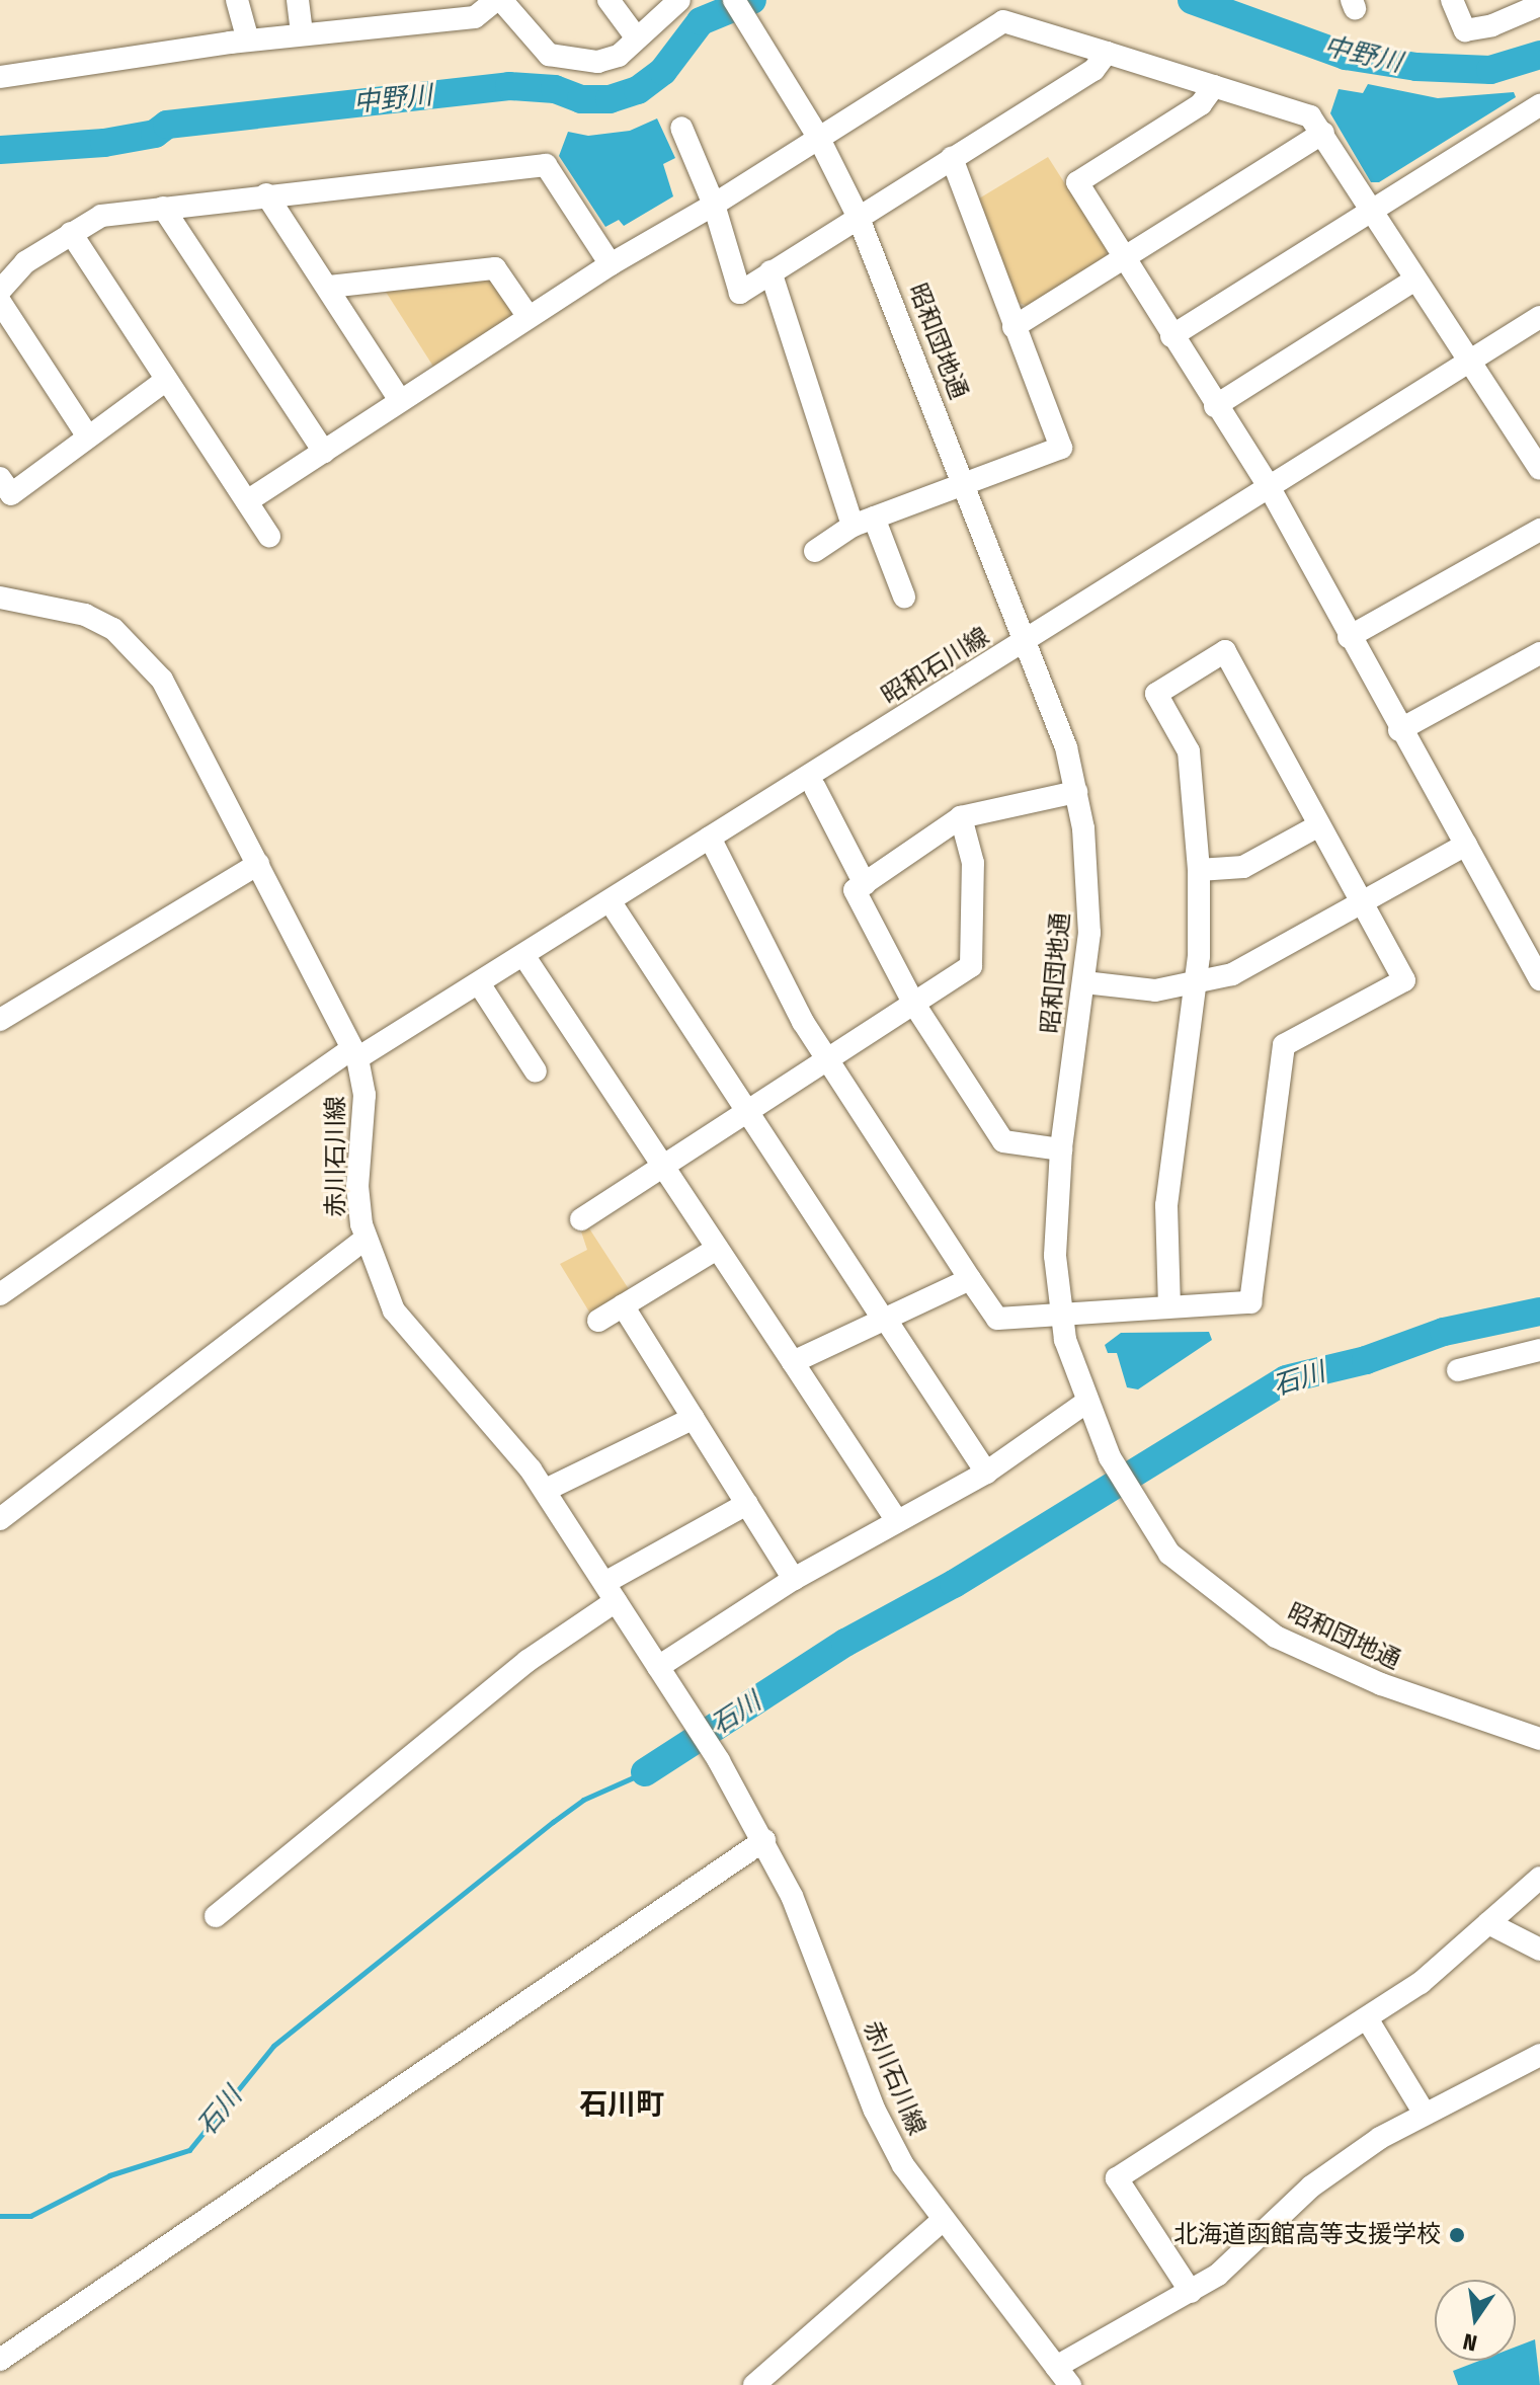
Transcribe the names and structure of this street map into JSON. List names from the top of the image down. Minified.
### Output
{"streets":{"street":["昭和団地通","昭和石川線","赤川石川線"]},"crossings":[["昭和団地通","昭和石川線"],["昭和石川線","赤川石川線"]],"districts":["石川町"],"water":["中野川","石川"],"places":["北海道函館高等支援学校"],"north":"bottom"}
